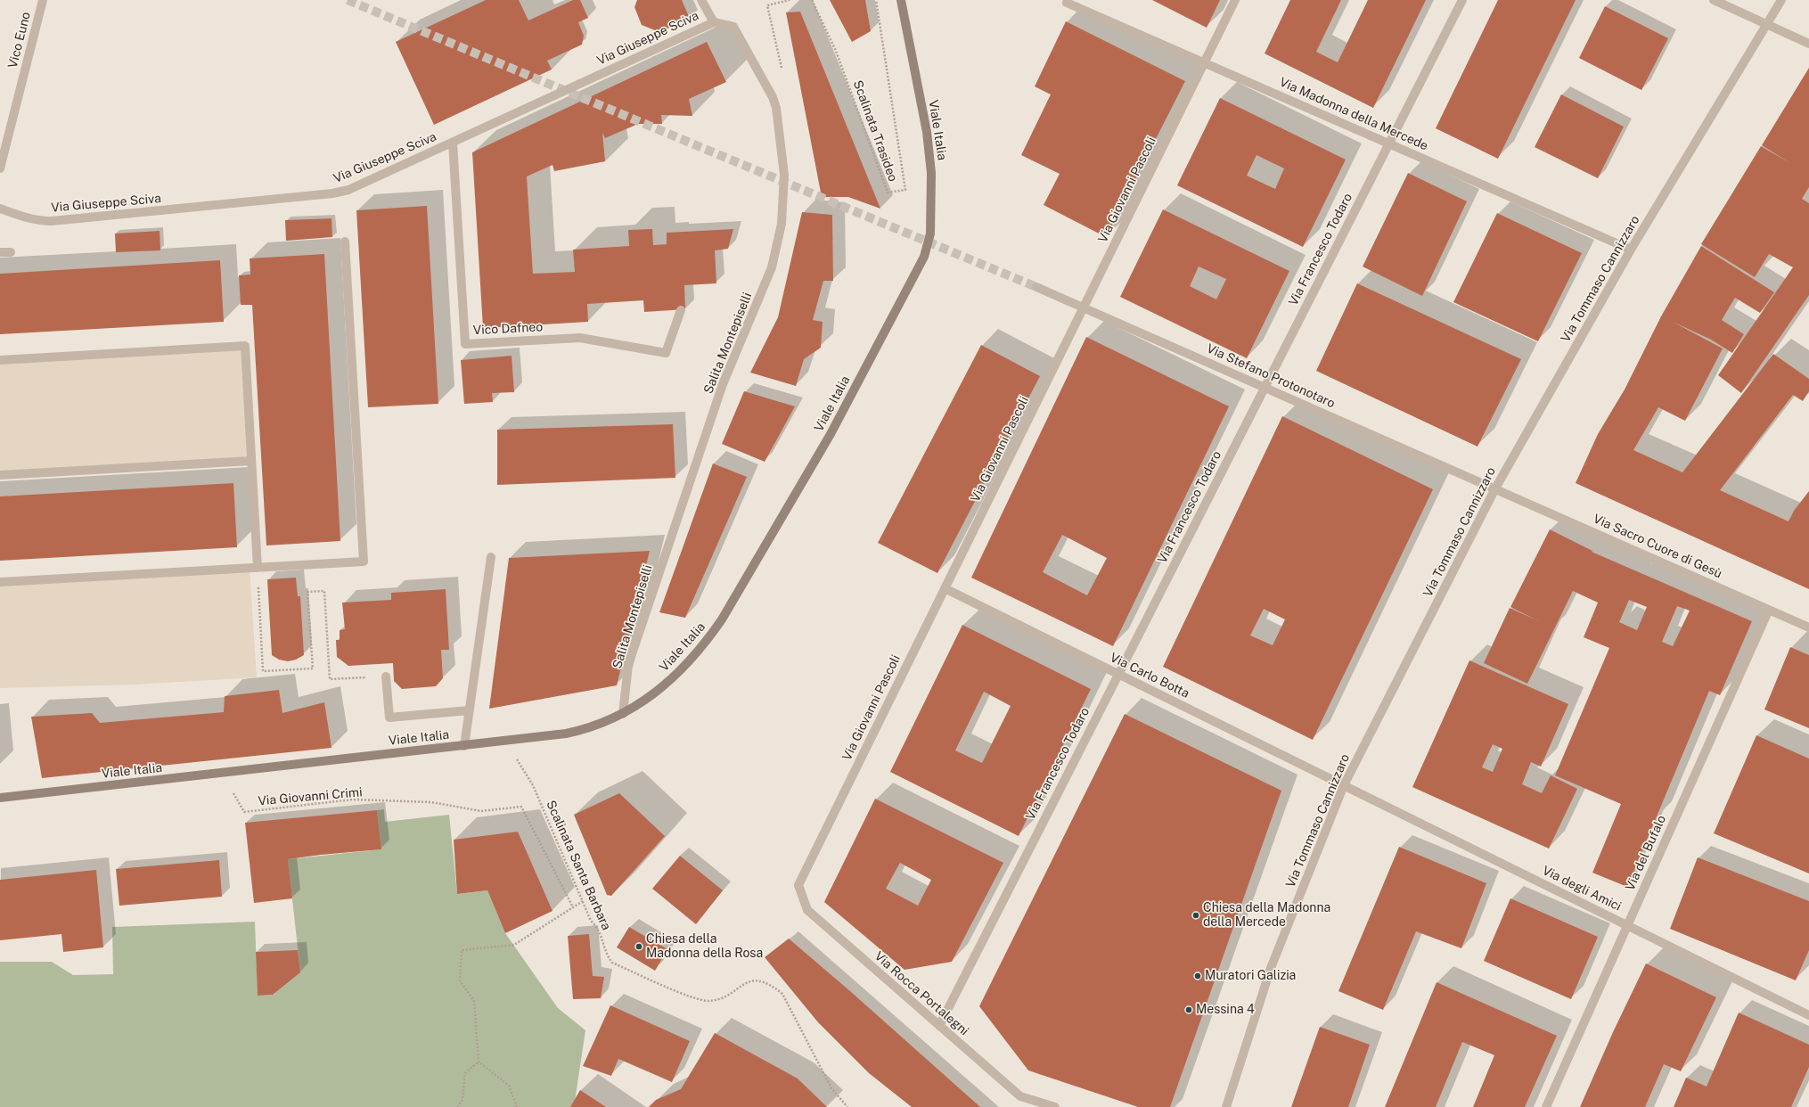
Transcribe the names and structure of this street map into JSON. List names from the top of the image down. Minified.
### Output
{"streets":{"main road":["Viale Italia"],"street":["Via Giuseppe Sciva","Vico Euno","Via Madonna della Mercede","Via Giovanni Pascoli","Via Francesco Todaro","Via Tommaso Cannizzaro","Vico Dafneo","Salita Montepiselli","Via Stefano Protonotaro","Via Sacro Cuore di Gesù","Via Carlo Botta","Via del Bufalo","Via degli Amici","Via Rocca Portalegni"],"path":["Scalinata Trasideo","Via Giovanni Crimi","Scalinata Santa Barbara"]},"crossings":[["Via Giuseppe Sciva","Vico Dafneo"],["Via Giuseppe Sciva","Salita Montepiselli"],["Via Madonna della Mercede","Via Giovanni Pascoli"],["Via Madonna della Mercede","Via Francesco Todaro"],["Via Madonna della Mercede","Via Tommaso Cannizzaro"],["Viale Italia","Salita Montepiselli"],["Viale Italia","Via Giovanni Crimi"],["Viale Italia","Scalinata Santa Barbara"],["Via Giovanni Pascoli","Via Stefano Protonotaro"],["Via Giovanni Pascoli","Via Carlo Botta"],["Via Giovanni Pascoli","Via Rocca Portalegni"],["Via Francesco Todaro","Via Stefano Protonotaro"],["Via Francesco Todaro","Via Carlo Botta"],["Via Francesco Todaro","Via Rocca Portalegni"],["Via Tommaso Cannizzaro","Via Stefano Protonotaro"],["Via Tommaso Cannizzaro","Via Sacro Cuore di Gesù"],["Via Tommaso Cannizzaro","Via Carlo Botta"],["Via Tommaso Cannizzaro","Via degli Amici"],["Via Stefano Protonotaro","Via Sacro Cuore di Gesù"],["Via Sacro Cuore di Gesù","Via del Bufalo"],["Via Carlo Botta","Via degli Amici"],["Via del Bufalo","Via degli Amici"]],"places":["Chiesa della Madonna della Mercede","Chiesa della Madonna della Rosa","Muratori Galizia","Messina 4"]}
